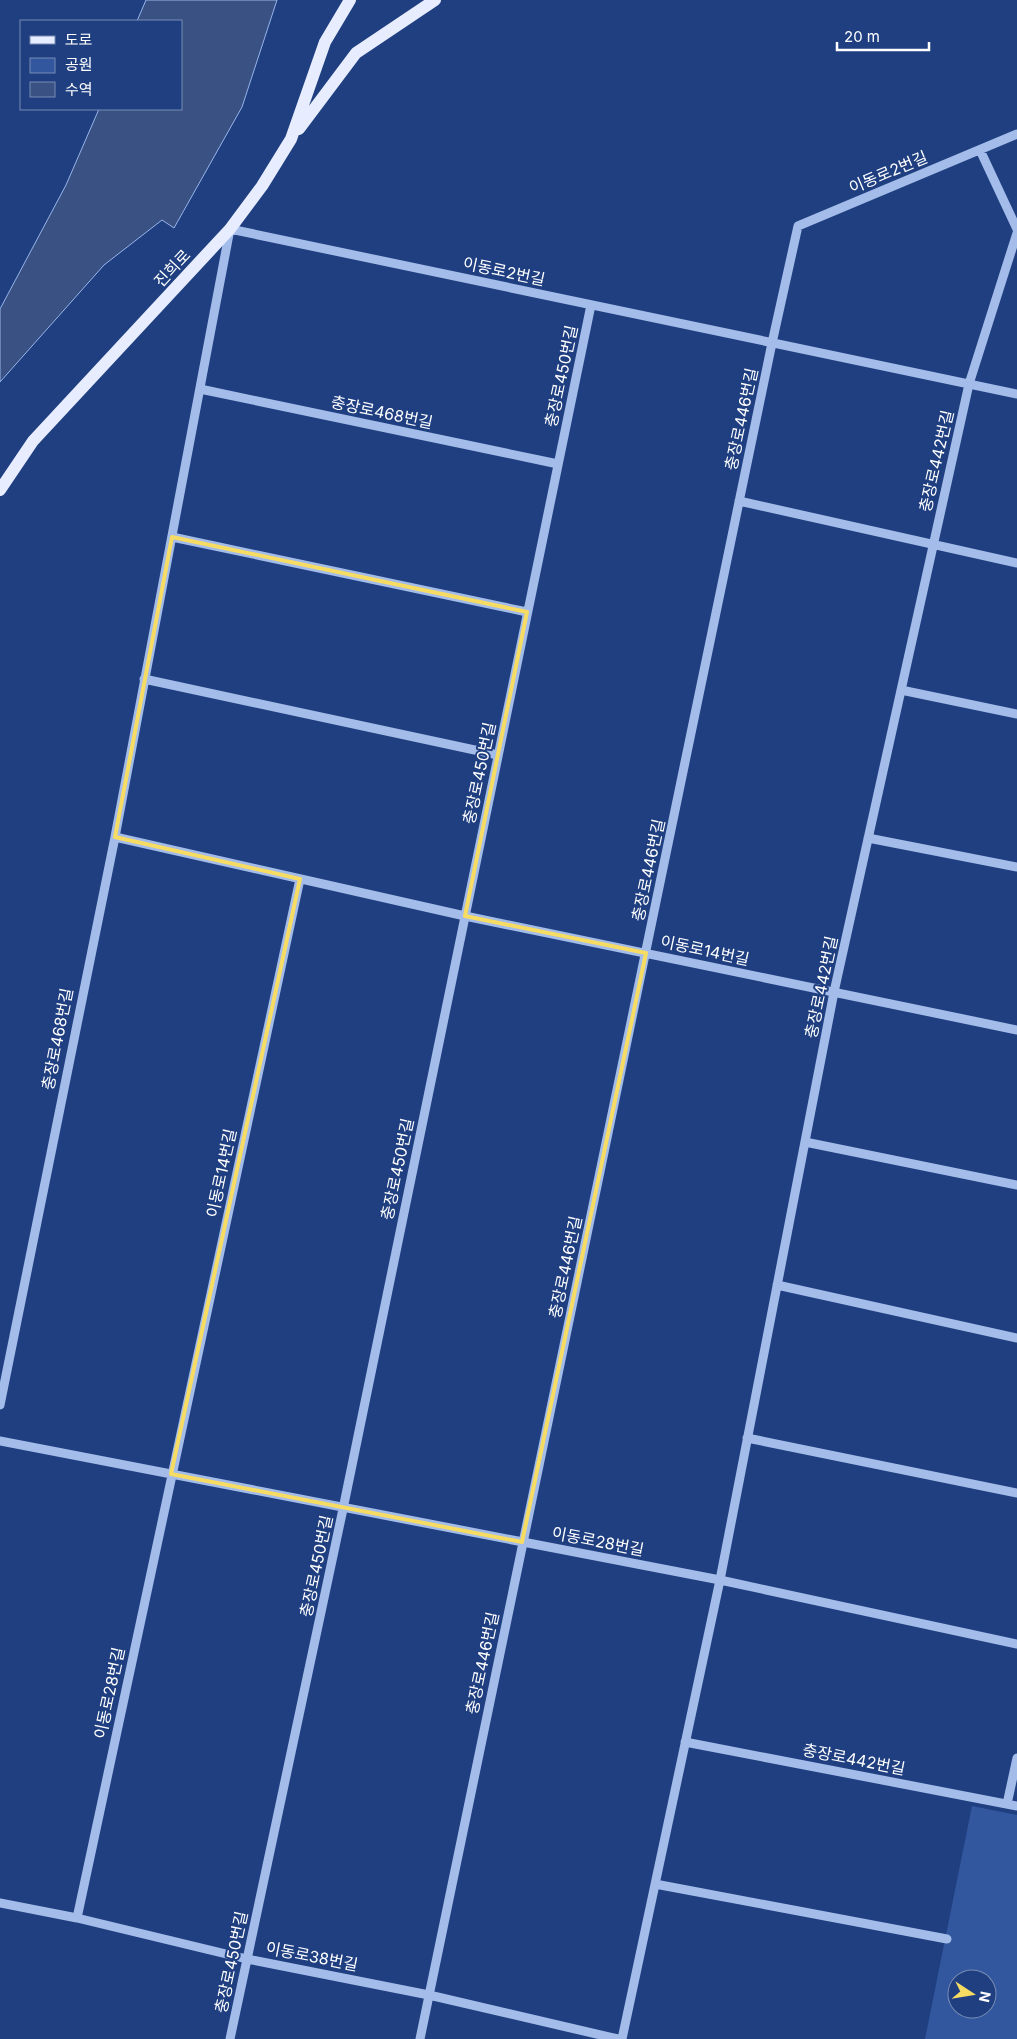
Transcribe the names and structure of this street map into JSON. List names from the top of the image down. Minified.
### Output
{"streets":{"main road":["진희로"],"street":["이동로2번길","충장로450번길","충장로468번길","충장로446번길","충장로442번길","이동로14번길","이동로28번길","이동로38번길"]},"crossings":[["이동로2번길","진희로"],["이동로2번길","충장로450번길"],["이동로2번길","충장로468번길"],["이동로2번길","충장로446번길"],["이동로2번길","충장로442번길"],["진희로","충장로468번길"],["충장로450번길","충장로468번길"],["충장로450번길","이동로14번길"],["충장로450번길","이동로28번길"],["충장로450번길","이동로38번길"],["충장로468번길","이동로14번길"],["충장로446번길","이동로14번길"],["충장로446번길","이동로28번길"],["충장로446번길","이동로38번길"],["충장로442번길","이동로14번길"],["충장로442번길","이동로28번길"],["이동로14번길","이동로28번길"],["이동로28번길","이동로38번길"]],"legend":["도로","공원","수역"],"scale_bar":"20 m","north":"right"}
